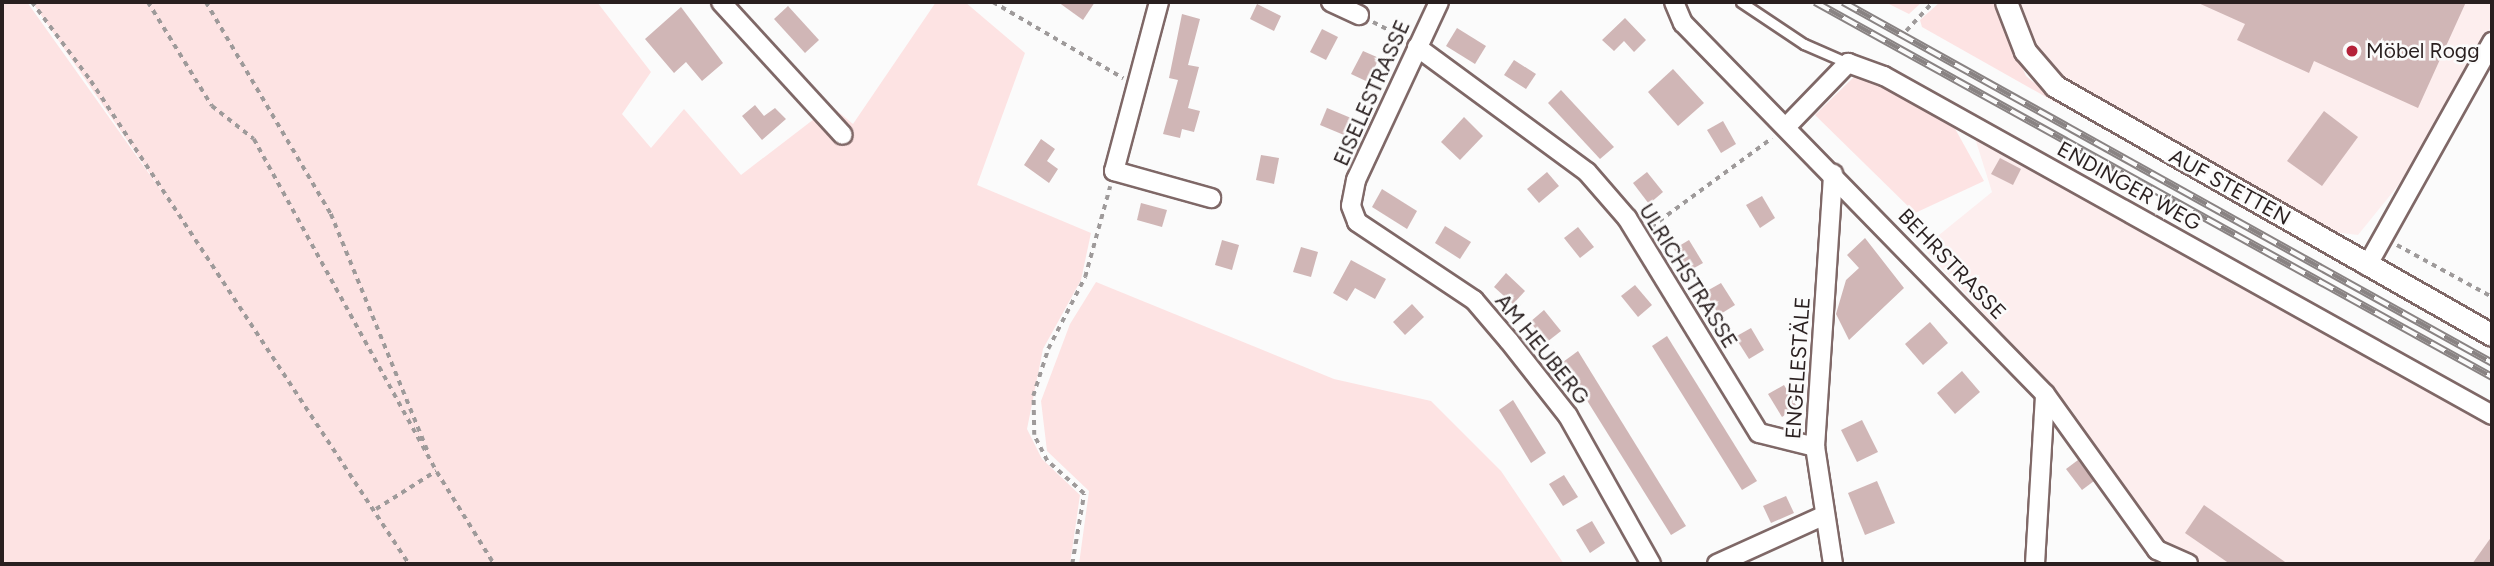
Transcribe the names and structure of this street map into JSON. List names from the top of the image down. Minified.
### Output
{"streets":{"street":["EISELESTRASSE","ENDINGER WEG","AUF STETTEN","BEHRSTRASSE","ULRICHSTRASSE","AM HEUBERG","ENGELESTÄLE"]},"crossings":[["EISELESTRASSE","ULRICHSTRASSE"],["EISELESTRASSE","AM HEUBERG"],["BEHRSTRASSE","ENGELESTÄLE"],["ULRICHSTRASSE","ENGELESTÄLE"]],"places":["Möbel Rogg"]}
